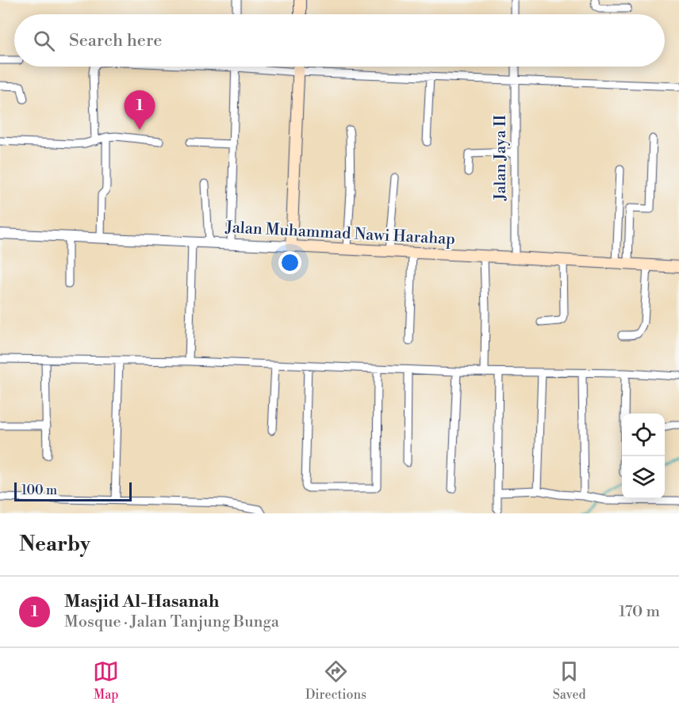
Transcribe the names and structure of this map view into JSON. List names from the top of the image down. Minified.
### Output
{"streets":{"main road":["Jalan Muhammad Nawi Harahap"],"street":["Jalan Jaya II"]},"crossings":[["Jalan Jaya II","Jalan Muhammad Nawi Harahap"]],"scale_bar":"100 m","page":{"search":"Search here","pins":"1","scale":"100 m","heading":"Nearby","list":[{"mark":"1","name":"Masjid Al-Hasanah","note":"Mosque · Jalan Tanjung Bunga","value":"170 m"}],"nav":["Map","Directions","Saved"]}}
